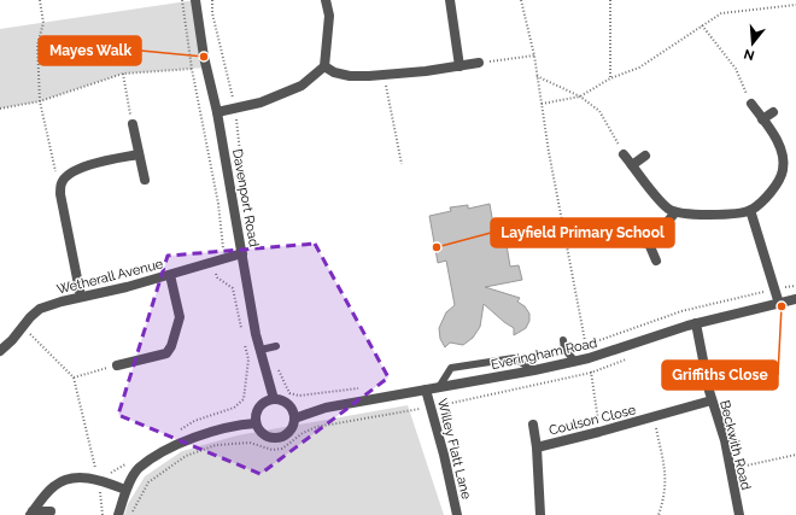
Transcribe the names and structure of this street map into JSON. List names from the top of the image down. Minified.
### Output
{"streets":{"street":["Davenport Road","Wetherall Avenue","Everingham Road","Coulson Close","Beckwith Road","Willey Flatt Lane"]},"crossings":[["Davenport Road","Wetherall Avenue"],["Davenport Road","Everingham Road"],["Everingham Road","Beckwith Road"],["Everingham Road","Willey Flatt Lane"],["Coulson Close","Beckwith Road"]],"places":["Mayes Walk","Layfield Primary School","Griffiths Close"],"north":"bottom"}
